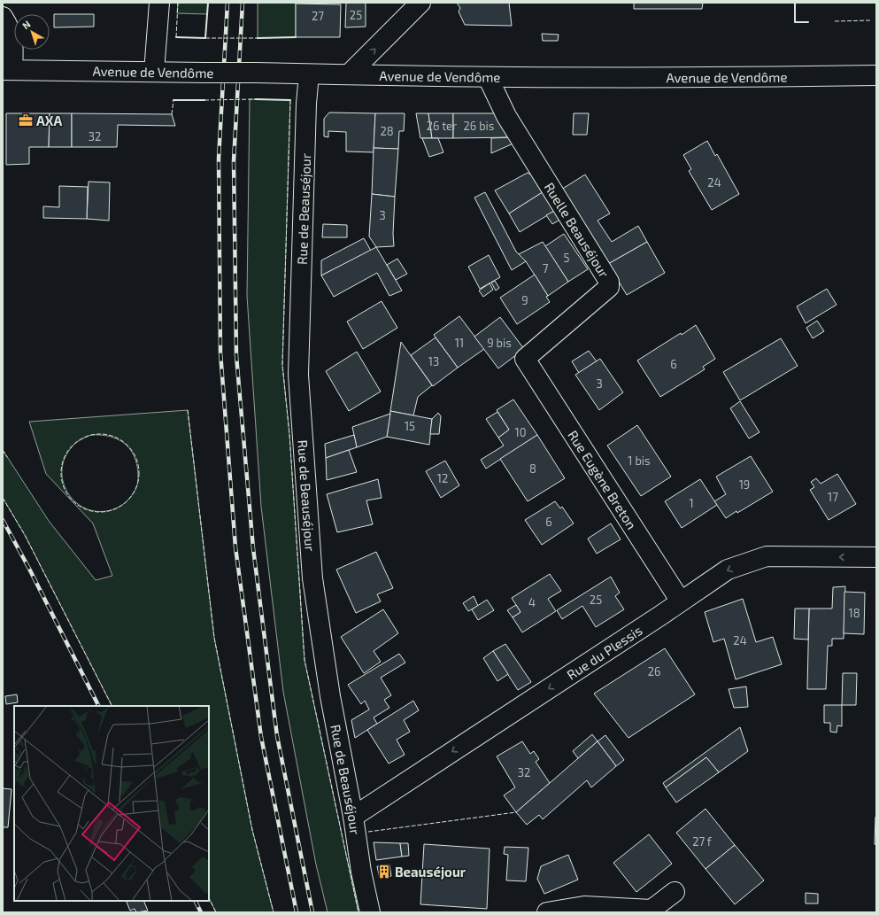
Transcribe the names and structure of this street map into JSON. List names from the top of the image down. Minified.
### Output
{"streets":{"street":["Avenue de Vendôme","Rue de Beauséjour","Ruelle Beauséjour","Rue Eugène Breton","Rue du Plessis"]},"crossings":[["Avenue de Vendôme","Rue de Beauséjour"],["Avenue de Vendôme","Ruelle Beauséjour"],["Rue de Beauséjour","Rue du Plessis"],["Ruelle Beauséjour","Rue Eugène Breton"],["Rue Eugène Breton","Rue du Plessis"]],"one_way":["Rue du Plessis"],"places":{"office":["AXA"],"building":["Beauséjour"]},"house_numbers":["25","27","26 ter","26 bis","28","32","24","3","5","7","9","11","9 bis","13","6","3","15","10","1 bis","8","12","19","17","1","6","25","4","18","24","26","32","27 f"],"north":"top left"}
